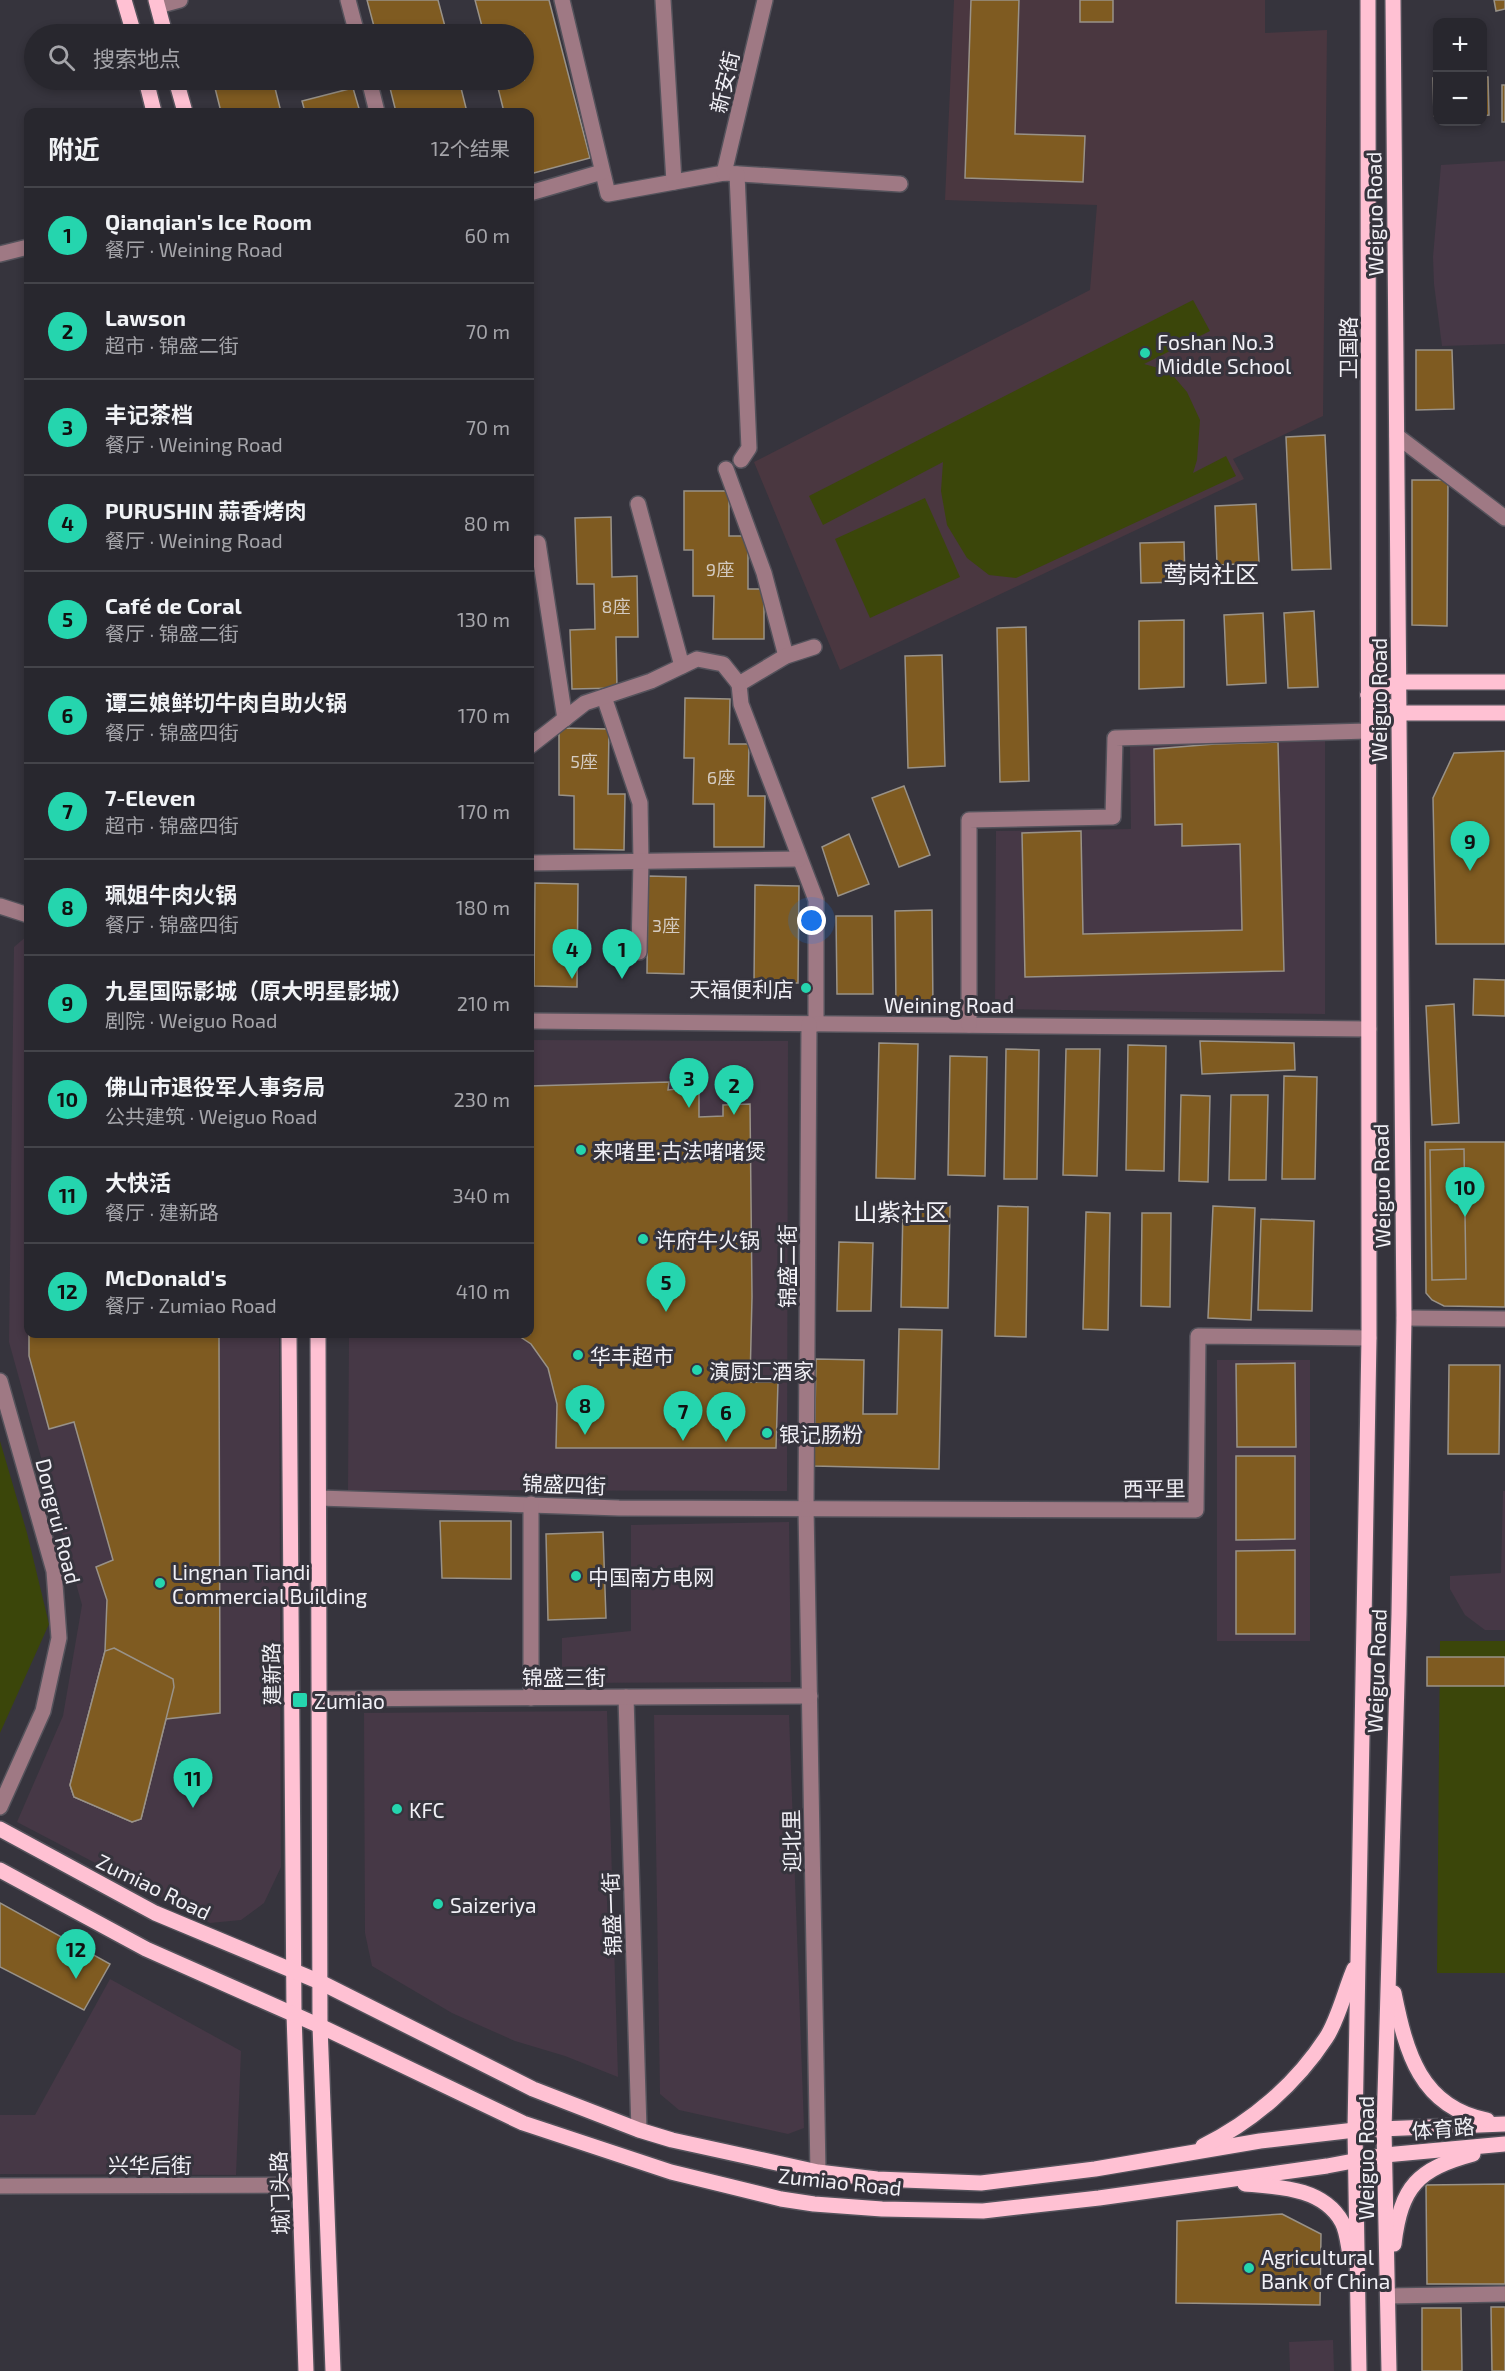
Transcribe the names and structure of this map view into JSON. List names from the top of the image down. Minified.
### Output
{"streets":{"main road":["Weiguo Road","卫国路","建新路","Zumiao Road","体育路","城门头路"],"street":["新安街","Weining Road","锦盛二街","锦盛四街","西平里","Dongrui Road","锦盛三街","迎北里","锦盛一街","兴华后街"]},"crossings":[["Weiguo Road","Zumiao Road"],["Weiguo Road","体育路"],["卫国路","Weining Road"],["卫国路","西平里"],["卫国路","Zumiao Road"],["Weining Road","锦盛二街"],["锦盛二街","锦盛四街"],["锦盛二街","西平里"],["锦盛二街","迎北里"],["锦盛四街","西平里"],["锦盛四街","迎北里"],["西平里","迎北里"],["建新路","Zumiao Road"],["建新路","城门头路"],["锦盛三街","迎北里"],["锦盛三街","锦盛一街"],["迎北里","Zumiao Road"],["Zumiao Road","锦盛一街"],["Zumiao Road","体育路"],["Zumiao Road","城门头路"],["兴华后街","城门头路"]],"districts":["莺岗社区","山紫社区"],"places":{"other":["Foshan No.3 Middle School","天福便利店","来啫里·古法啫啫煲","许府牛火锅","华丰超市","演厨汇酒家","银记肠粉","中国南方电网","Lingnan Tiandi Commercial Building","KFC","Saizeriya","Agricultural Bank of China"],"transit":["Zumiao"]},"house_numbers":["9座","8座","5座","6座","3座"],"page":{"map_buttons":["+","−"],"search":"搜索地点","heading":["附近","12个结果"],"list":[{"mark":"1","name":"Qianqian's Ice Room","note":"餐厅 · Weining Road","value":"60 m"},{"mark":"2","name":"Lawson","note":"超市 · 锦盛二街","value":"70 m"},{"mark":"3","name":"丰记茶档","note":"餐厅 · Weining Road","value":"70 m"},{"mark":"4","name":"PURUSHIN 蒜香烤肉","note":"餐厅 · Weining Road","value":"80 m"},{"mark":"5","name":"Café de Coral","note":"餐厅 · 锦盛二街","value":"130 m"},{"mark":"6","name":"谭三娘鲜切牛肉自助火锅","note":"餐厅 · 锦盛四街","value":"170 m"},{"mark":"7","name":"7-Eleven","note":"超市 · 锦盛四街","value":"170 m"},{"mark":"8","name":"珮姐牛肉火锅","note":"餐厅 · 锦盛四街","value":"180 m"},{"mark":"9","name":"九星国际影城（原大明星影城）","note":"剧院 · Weiguo Road","value":"210 m"},{"mark":"10","name":"佛山市退役军人事务局","note":"公共建筑 · Weiguo Road","value":"230 m"},{"mark":"11","name":"大快活","note":"餐厅 · 建新路","value":"340 m"},{"mark":"12","name":"McDonald's","note":"餐厅 · Zumiao Road","value":"410 m"}],"pins":["9","1","4","3","2","10","5","8","7","6","11","12"]}}
